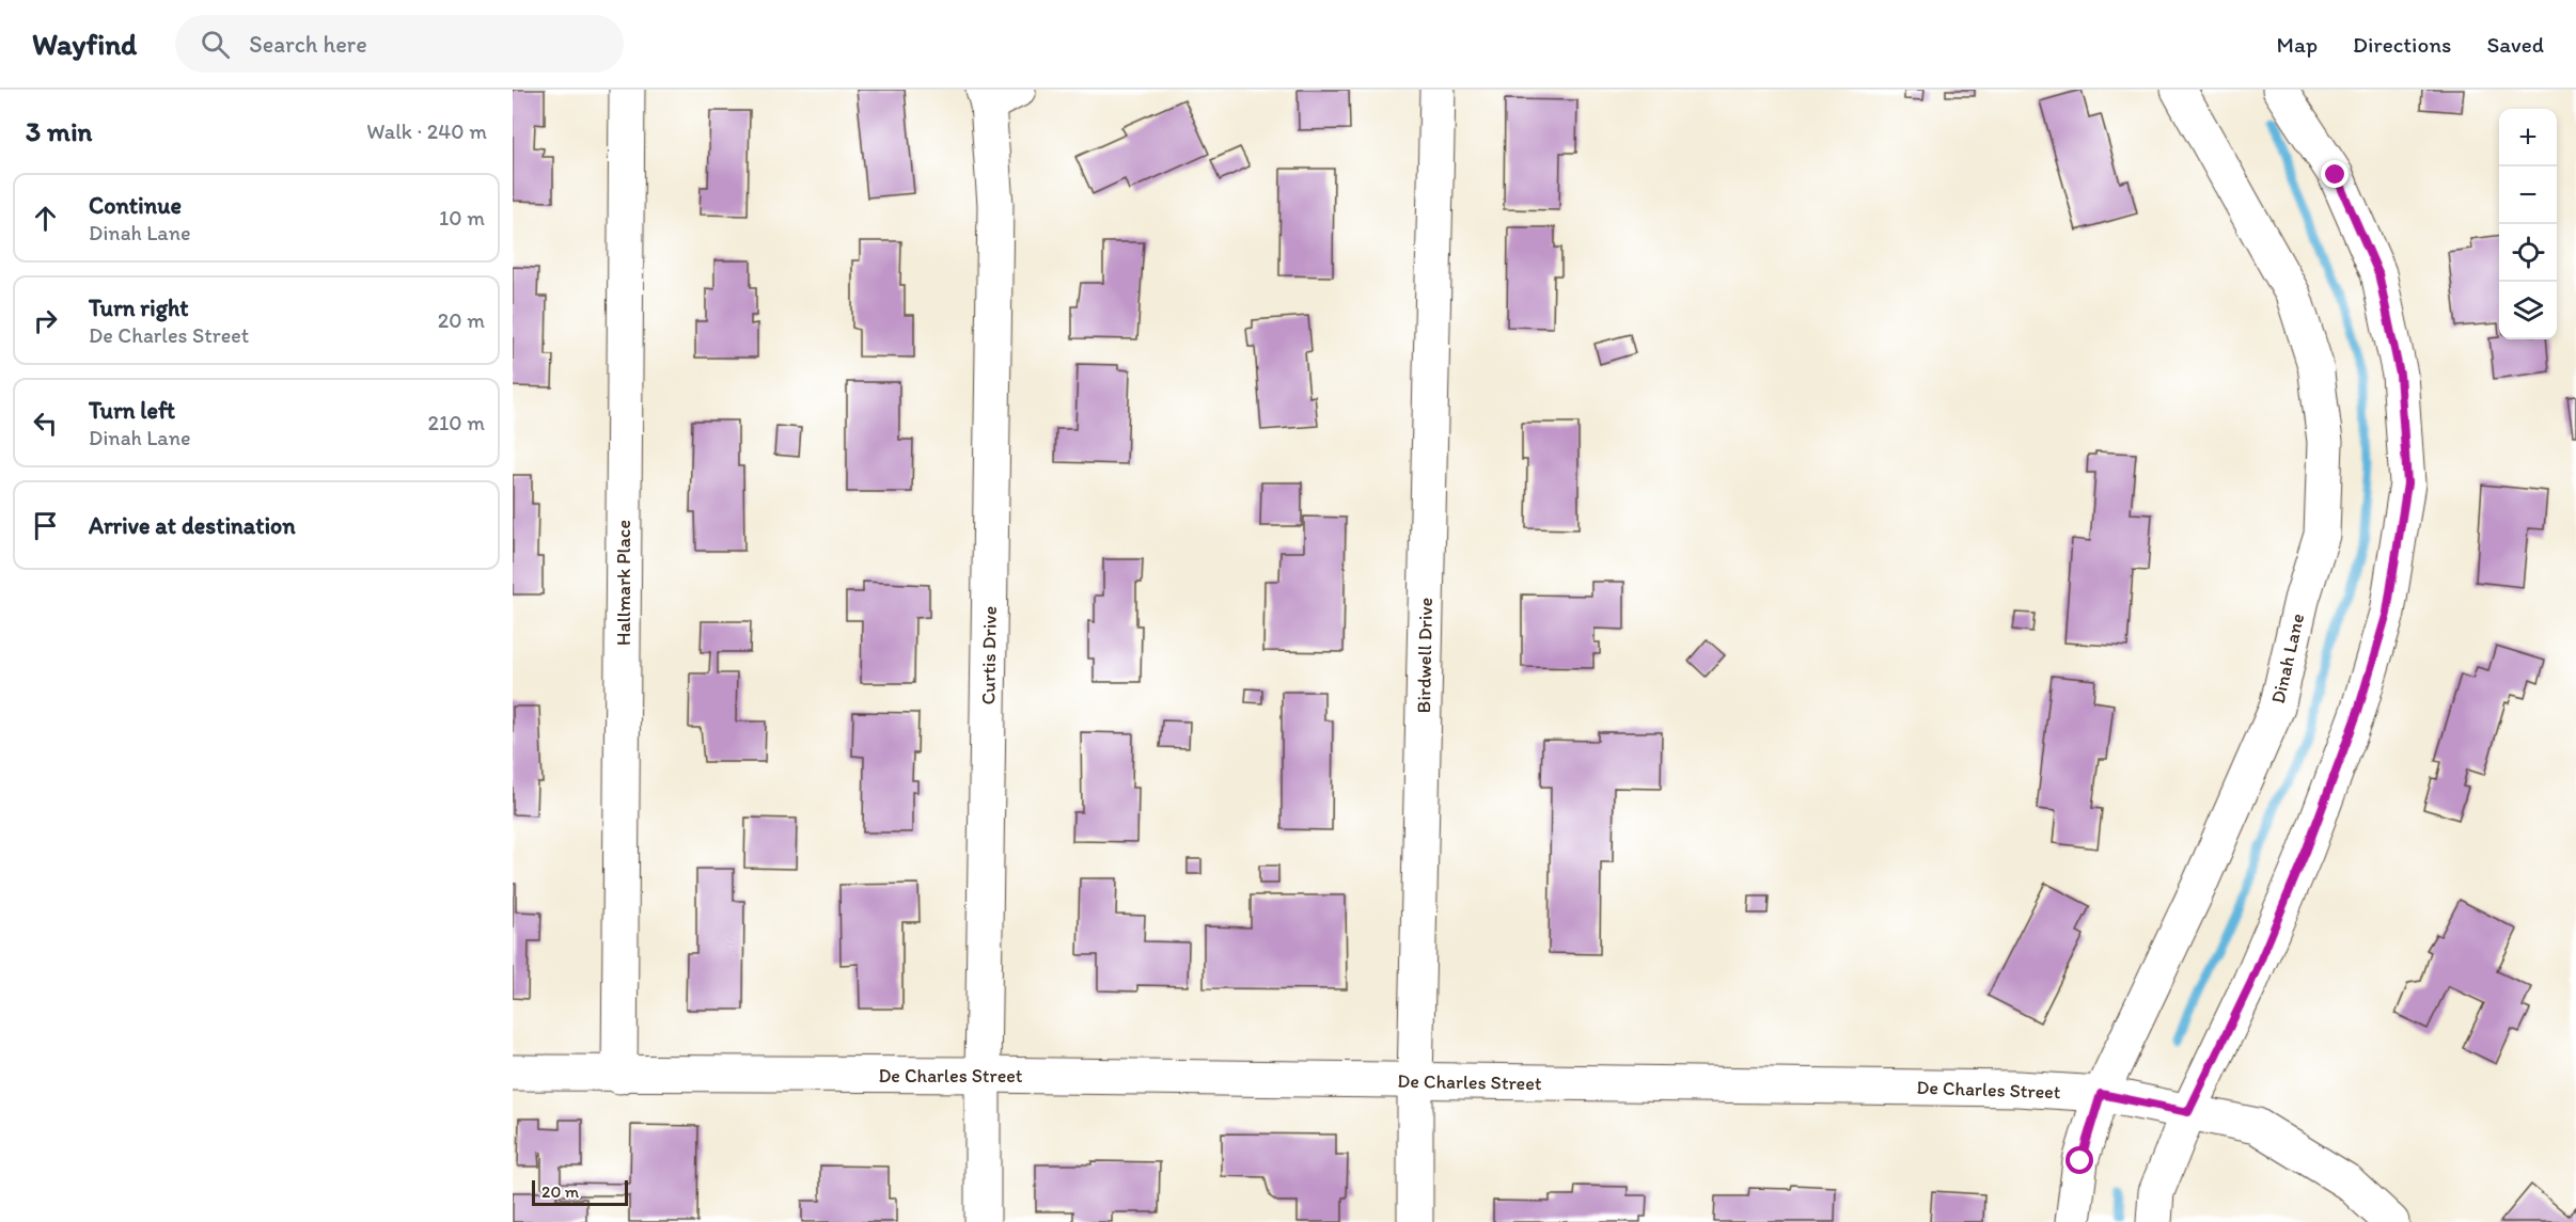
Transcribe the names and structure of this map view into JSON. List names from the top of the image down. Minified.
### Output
{"streets":{"street":["Hallmark Place","Curtis Drive","Birdwell Drive","Dinah Lane","De Charles Street"]},"crossings":[["Hallmark Place","De Charles Street"],["Curtis Drive","De Charles Street"],["Birdwell Drive","De Charles Street"],["Dinah Lane","De Charles Street"]],"scale_bar":"20 m","page":{"header":"Wayfind","search":"Search here","nav":["Map","Directions","Saved"],"heading":["3 min","Walk · 240 m"],"map_buttons":["+","−"],"list":[["Continue","Dinah Lane","10 m"],["Turn right","De Charles Street","20 m"],["Turn left","Dinah Lane","210 m"],"Arrive at destination"],"scale":"20 m"}}
